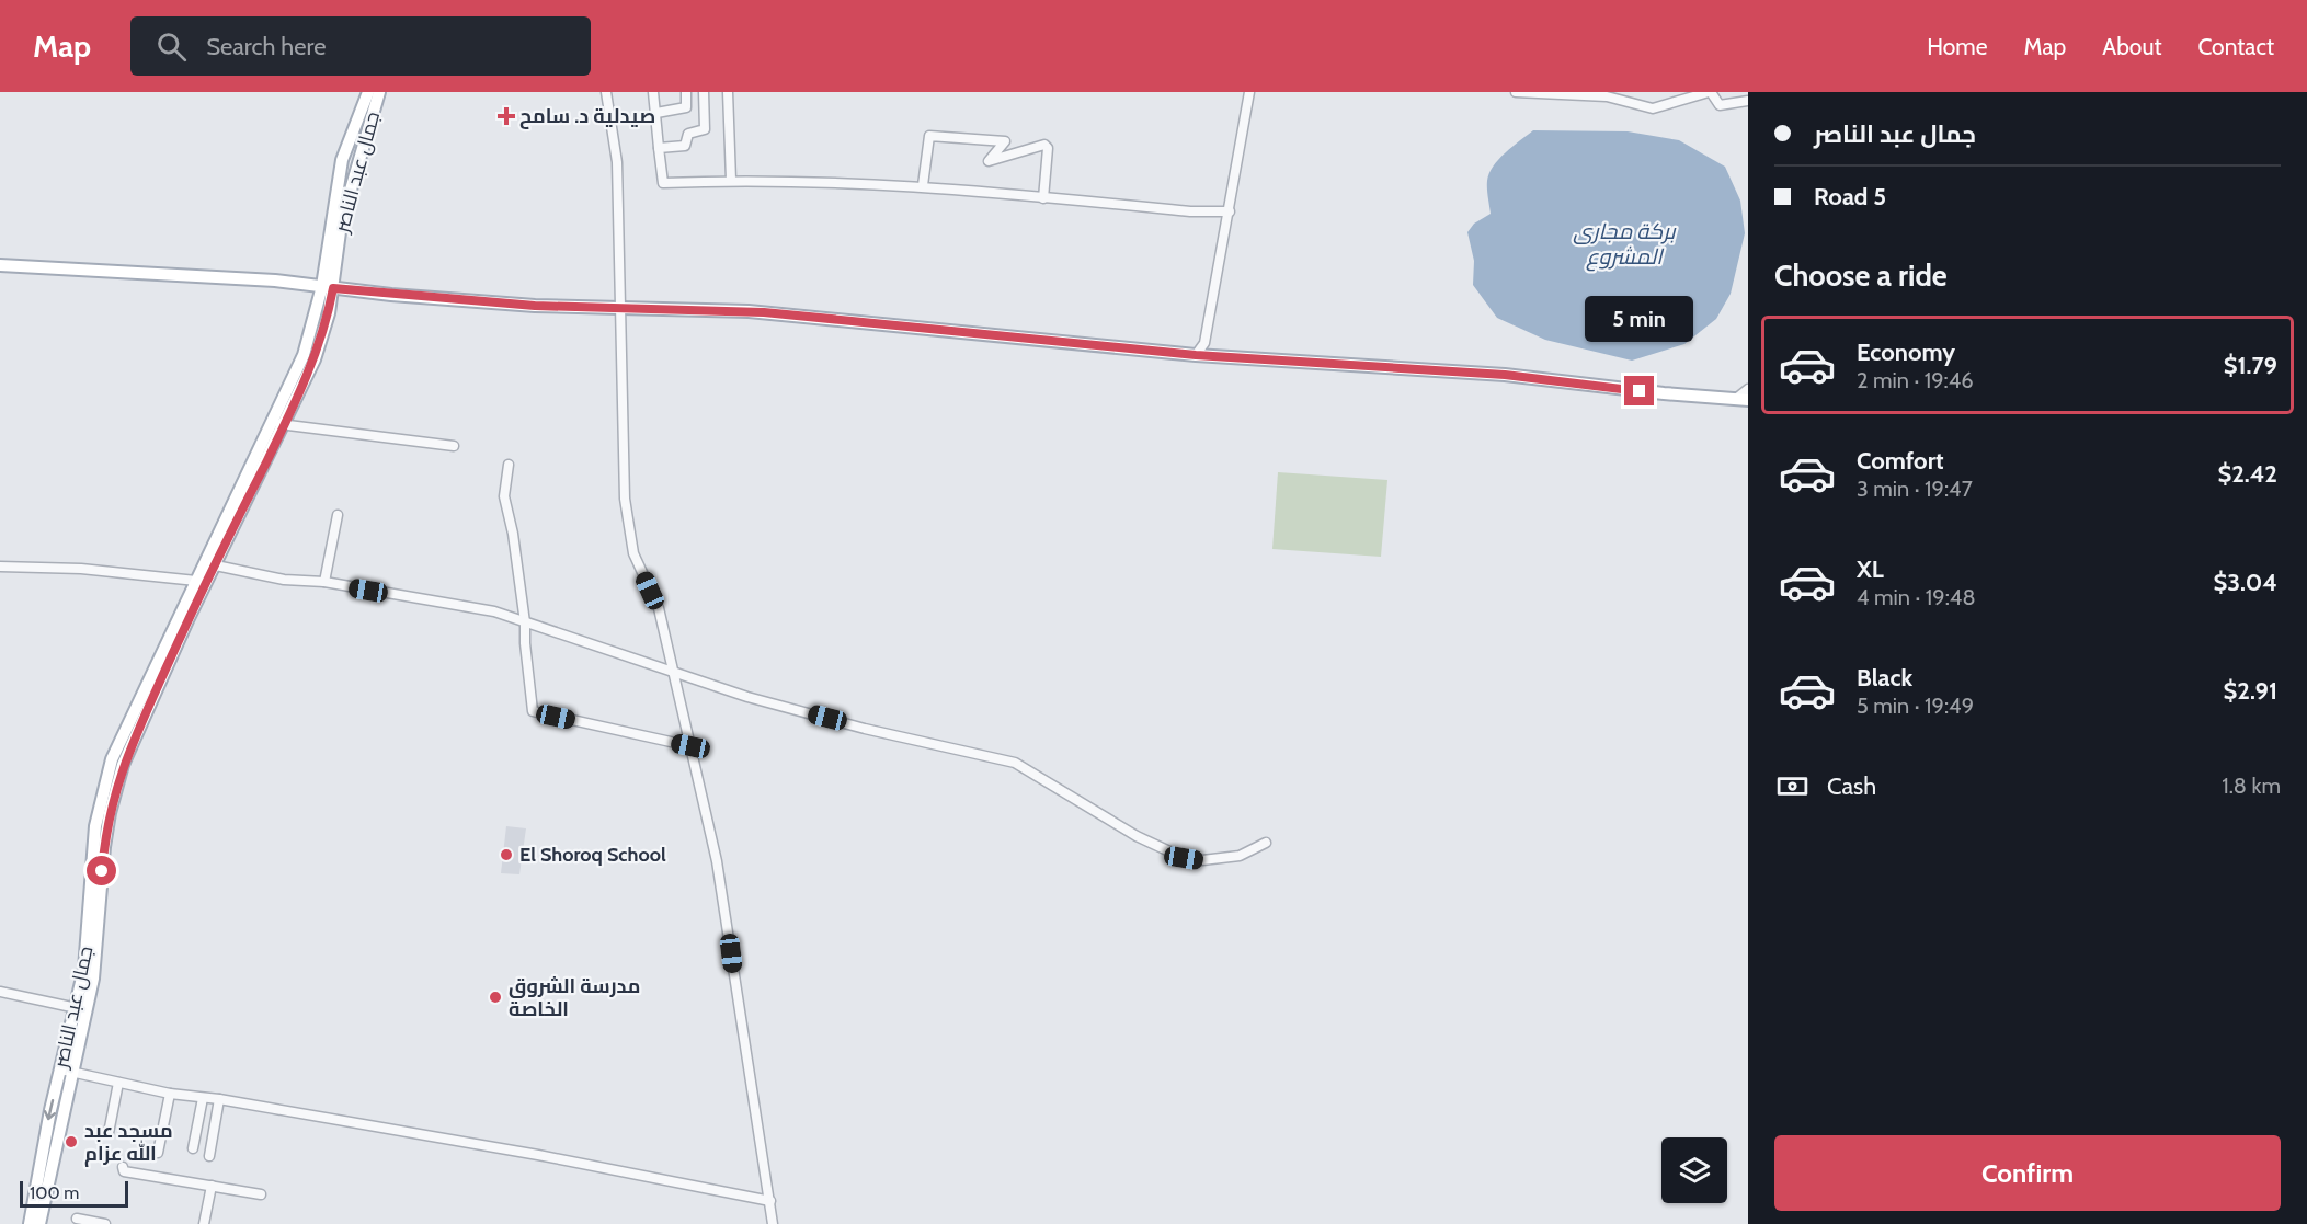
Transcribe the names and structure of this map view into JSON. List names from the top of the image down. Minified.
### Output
{"streets":{"main road":["جمال عبد الناصر"]},"water":["بركة مجارى المشروع"],"places":{"health":["صيدلية د. سامح"],"other":["El Shoroq School","مدرسة الشروق الخاصة","مسجد عبد الله عزام"]},"scale_bar":"100 m","page":{"header":"Map","search":"Search here","nav":["Home","Map","About","Contact"],"banner":["جمال عبد الناصر","Road 5"],"heading":"Choose a ride","bubble":"5 min","list":[{"name":"Economy","note":"2 min · 19:46","value":"$1.79"},{"name":"Comfort","note":"3 min · 19:47","value":"$2.42"},{"name":"XL","note":"4 min · 19:48","value":"$3.04"},{"name":"Black","note":"5 min · 19:49","value":"$2.91"}],"pay":["Cash","1.8 km"],"buttons":"Confirm","scale":"100 m"}}
